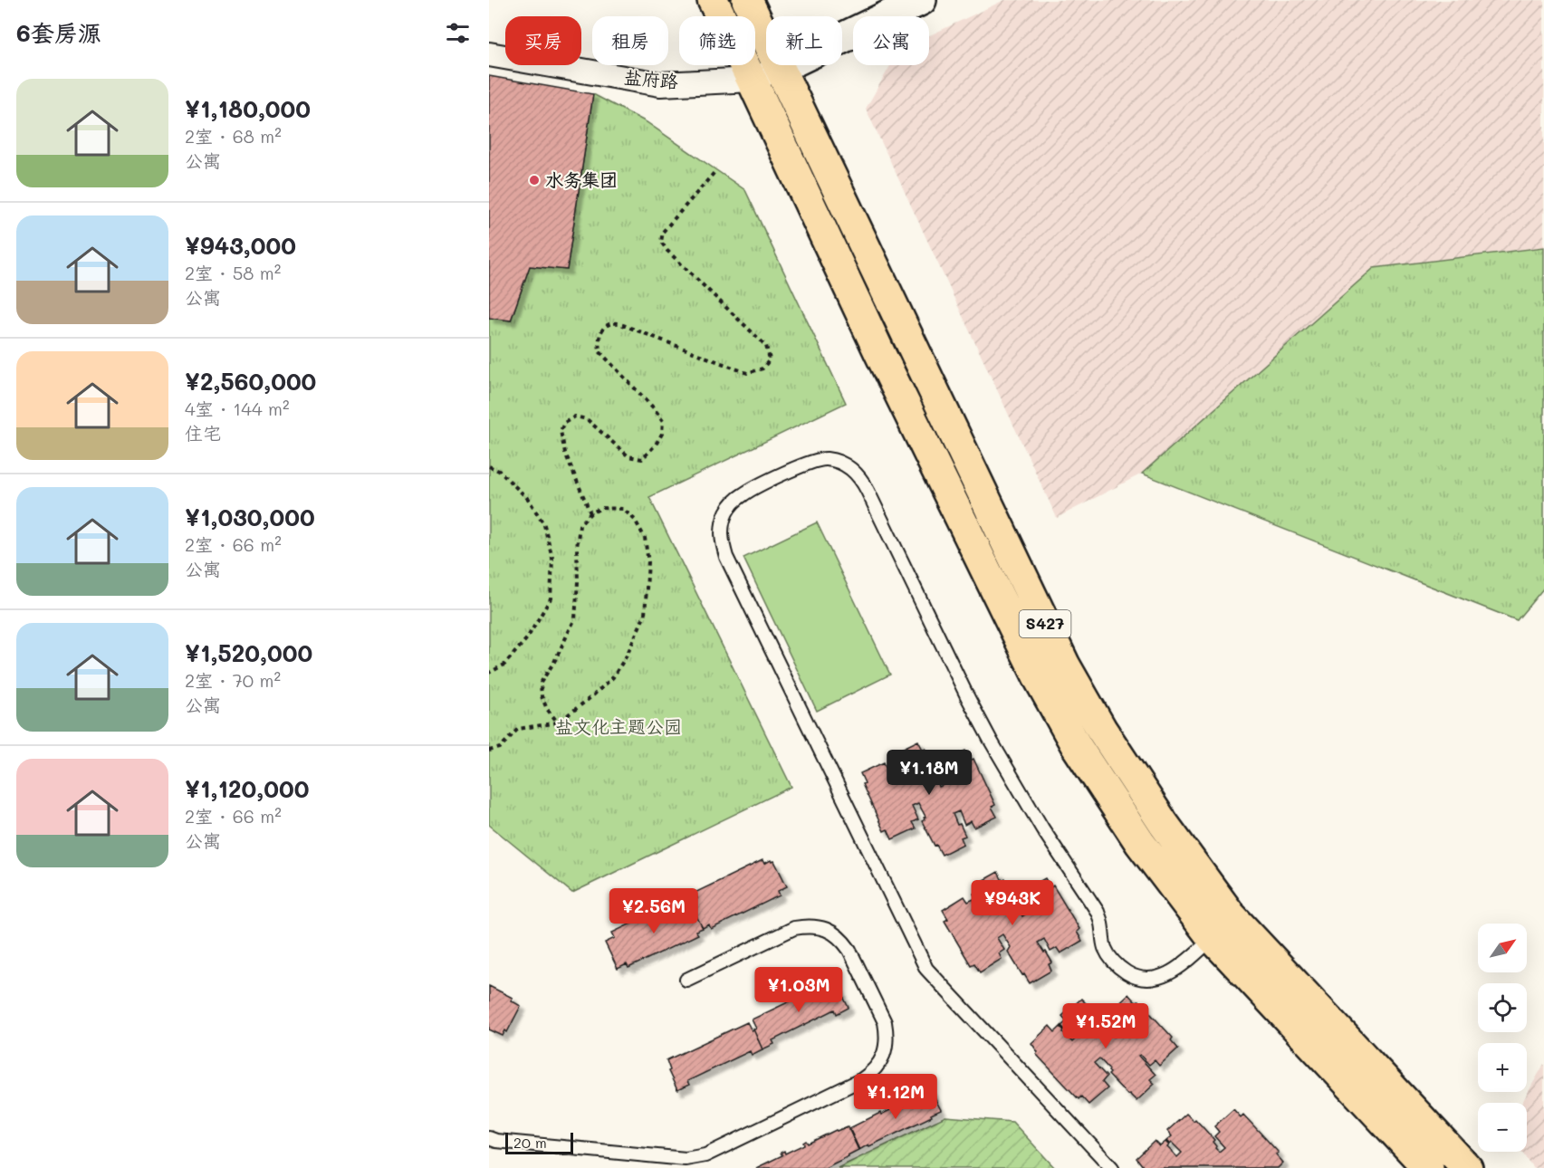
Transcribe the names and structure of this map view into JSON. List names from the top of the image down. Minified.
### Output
{"streets":{"main road":["S427"],"street":["盐府路"]},"crossings":[["盐府路","S427"]],"parks":["盐文化主题公园"],"places":["水务集团"],"scale_bar":"20 m","north":"top right","page":{"heading":"6套房源","chip":["买房","租房","筛选","新上","公寓"],"list":[{"name":"¥1,180,000","note":"2室 · 68 m² · 公寓"},{"name":"¥943,000","note":"2室 · 58 m² · 公寓"},{"name":"¥2,560,000","note":"4室 · 144 m² · 住宅"},{"name":"¥1,030,000","note":"2室 · 66 m² · 公寓"},{"name":"¥1,520,000","note":"2室 · 70 m² · 公寓"},{"name":"¥1,120,000","note":"2室 · 66 m² · 公寓"}],"price":["¥1.18M","¥943K","¥2.56M","¥1.03M","¥1.52M","¥1.12M"],"map_buttons":["+","−"],"scale":"20 m"}}
